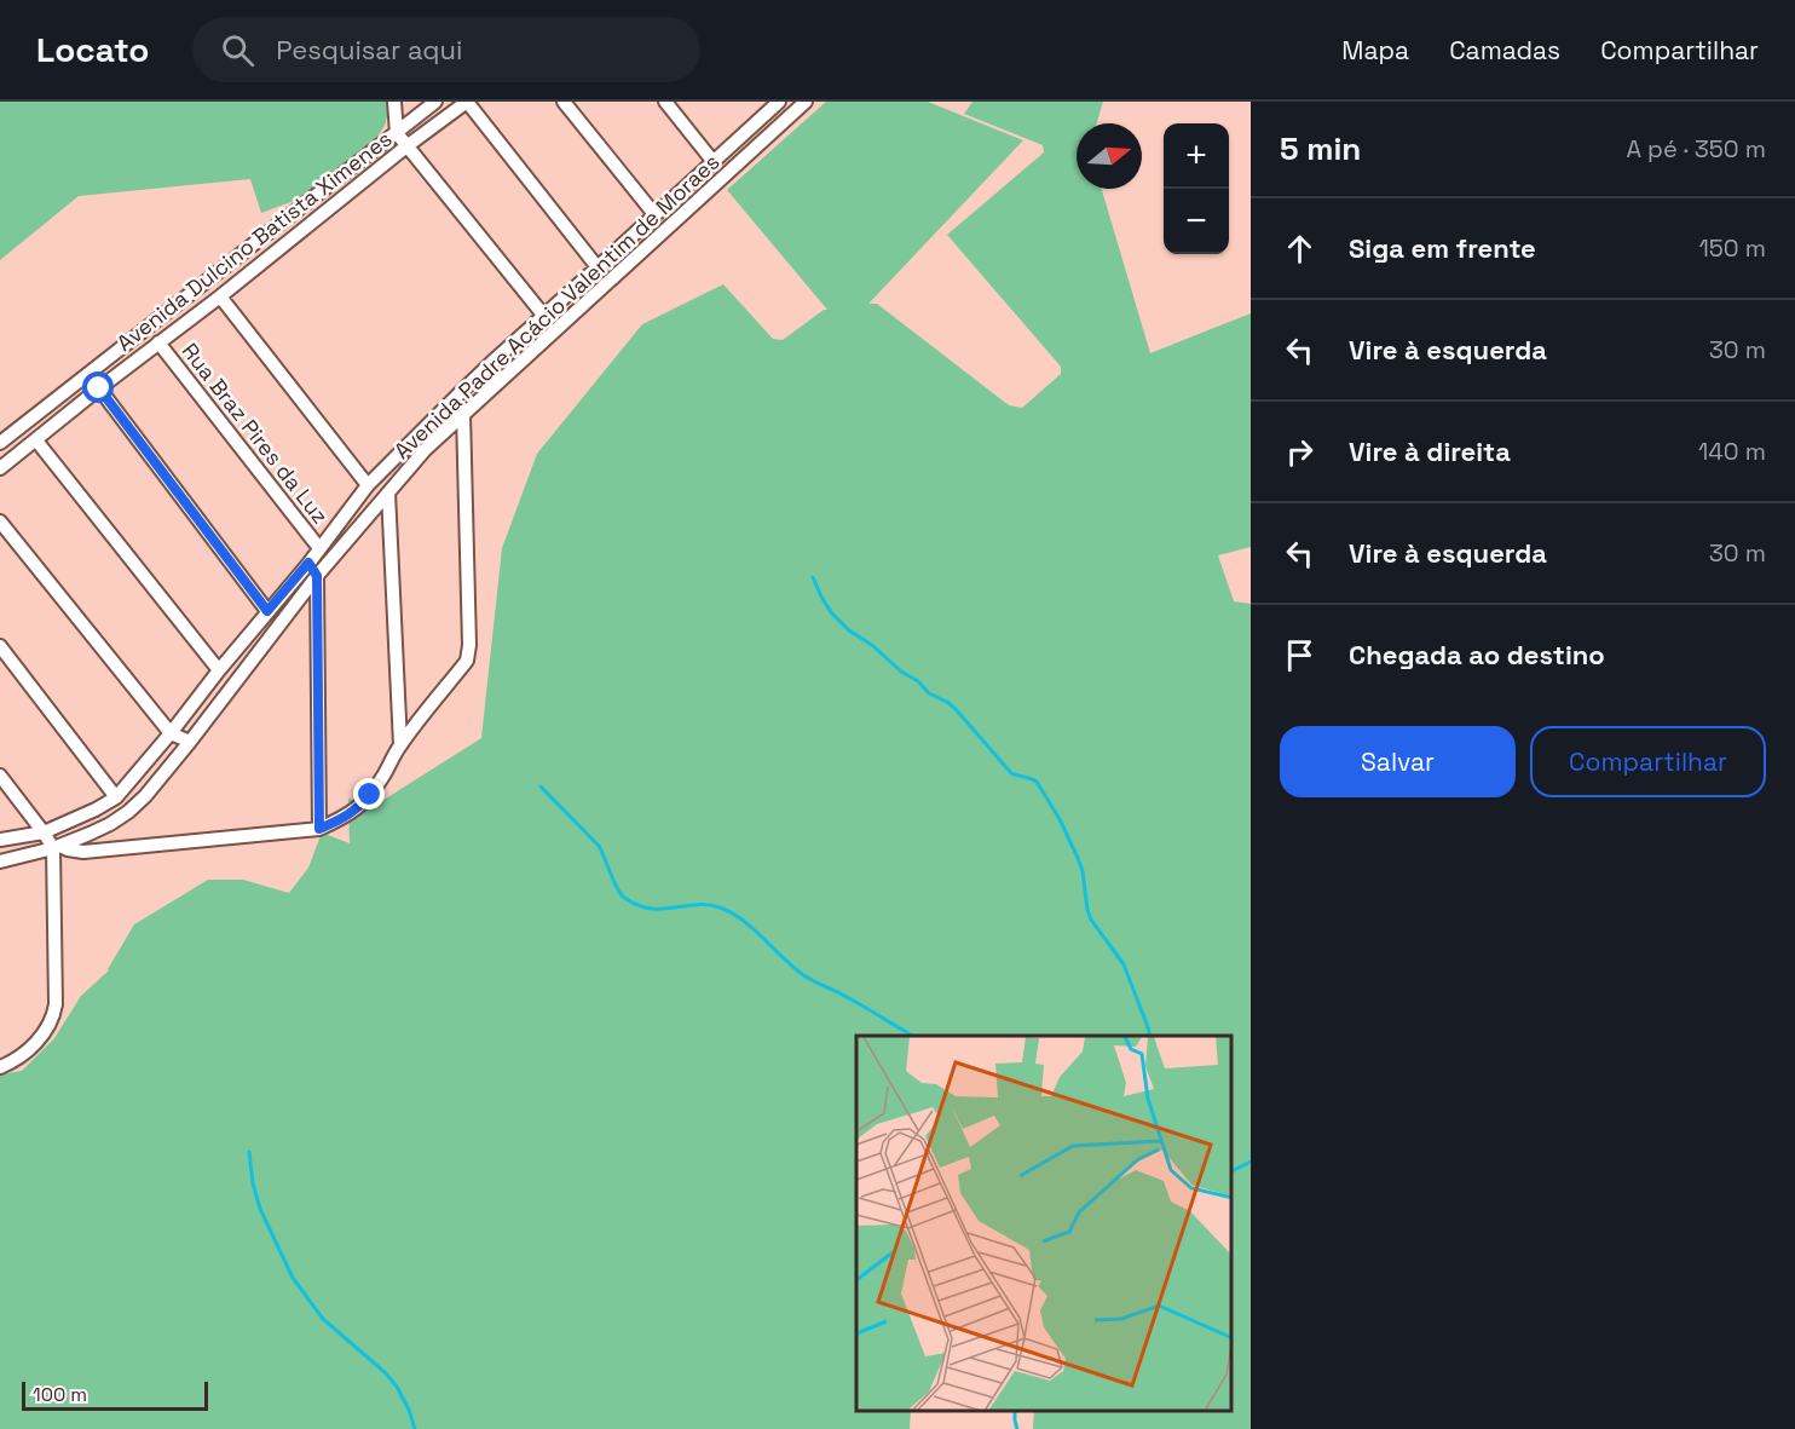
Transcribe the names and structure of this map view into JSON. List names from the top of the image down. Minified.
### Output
{"streets":{"street":["Avenida Dulcino Batista Ximenes","Avenida Padre Acácio Valentim de Moraes","Rua Braz Pires da Luz"]},"crossings":[["Avenida Dulcino Batista Ximenes","Rua Braz Pires da Luz"],["Avenida Padre Acácio Valentim de Moraes","Rua Braz Pires da Luz"]],"scale_bar":"100 m","north":"right","page":{"header":"Locato","search":"Pesquisar aqui","nav":["Mapa","Camadas","Compartilhar"],"heading":["5 min","A pé · 350 m"],"map_buttons":["+","−"],"list":[["Siga em frente","150 m"],["Vire à esquerda","30 m"],["Vire à direita","140 m"],["Vire à esquerda","30 m"],"Chegada ao destino"],"buttons":["Salvar","Compartilhar"],"scale":"100 m"}}
